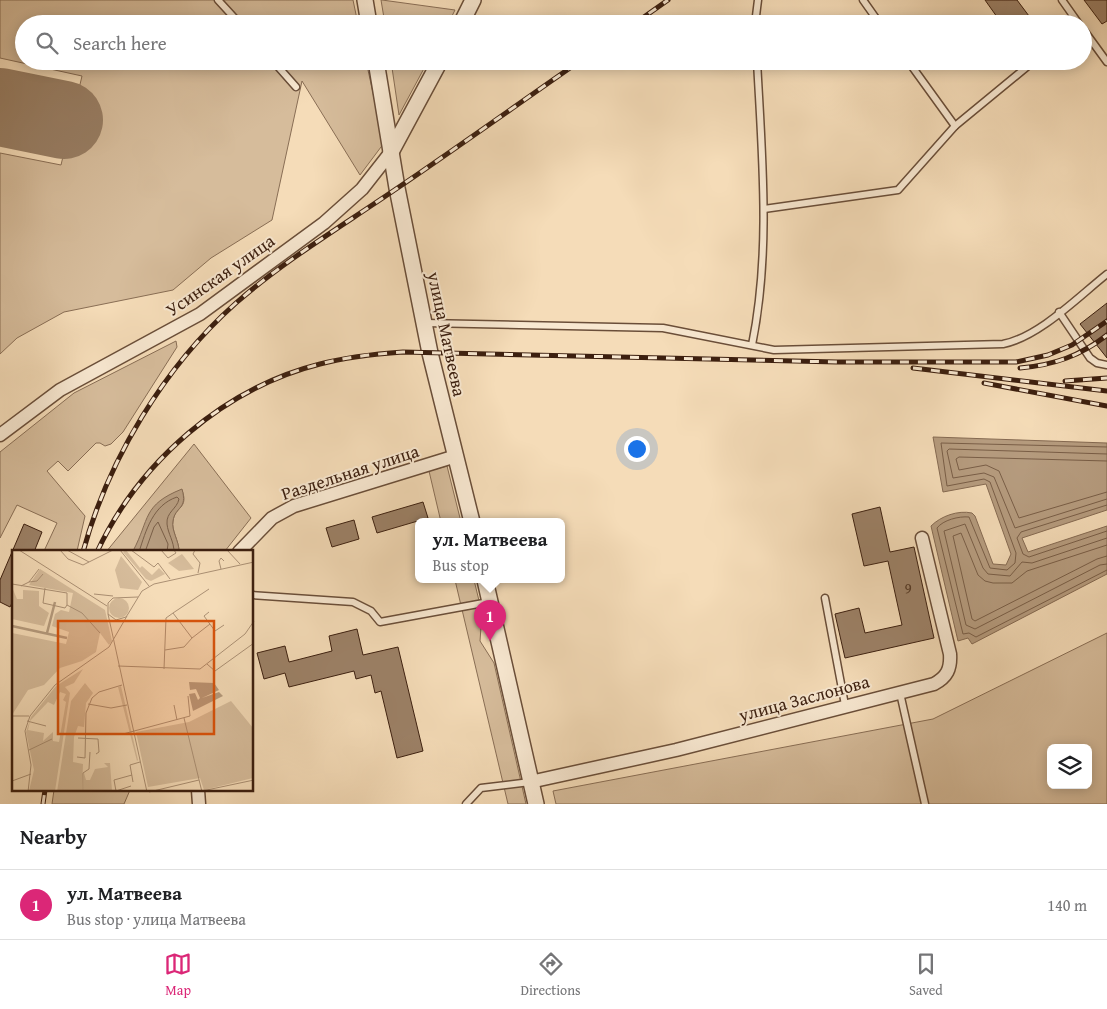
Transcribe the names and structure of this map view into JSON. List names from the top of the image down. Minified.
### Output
{"streets":{"street":["Усинская улица","улица Матвеева","Раздельная улица","улица Заслонова"]},"crossings":[["Усинская улица","улица Матвеева"],["улица Матвеева","Раздельная улица"]],"house_numbers":["9"],"page":{"search":"Search here","popup":["ул. Матвеева","Bus stop"],"pins":"1","heading":"Nearby","list":[{"mark":"1","name":"ул. Матвеева","note":"Bus stop · улица Матвеева","value":"140 m"}],"nav":["Map","Directions","Saved"]}}
